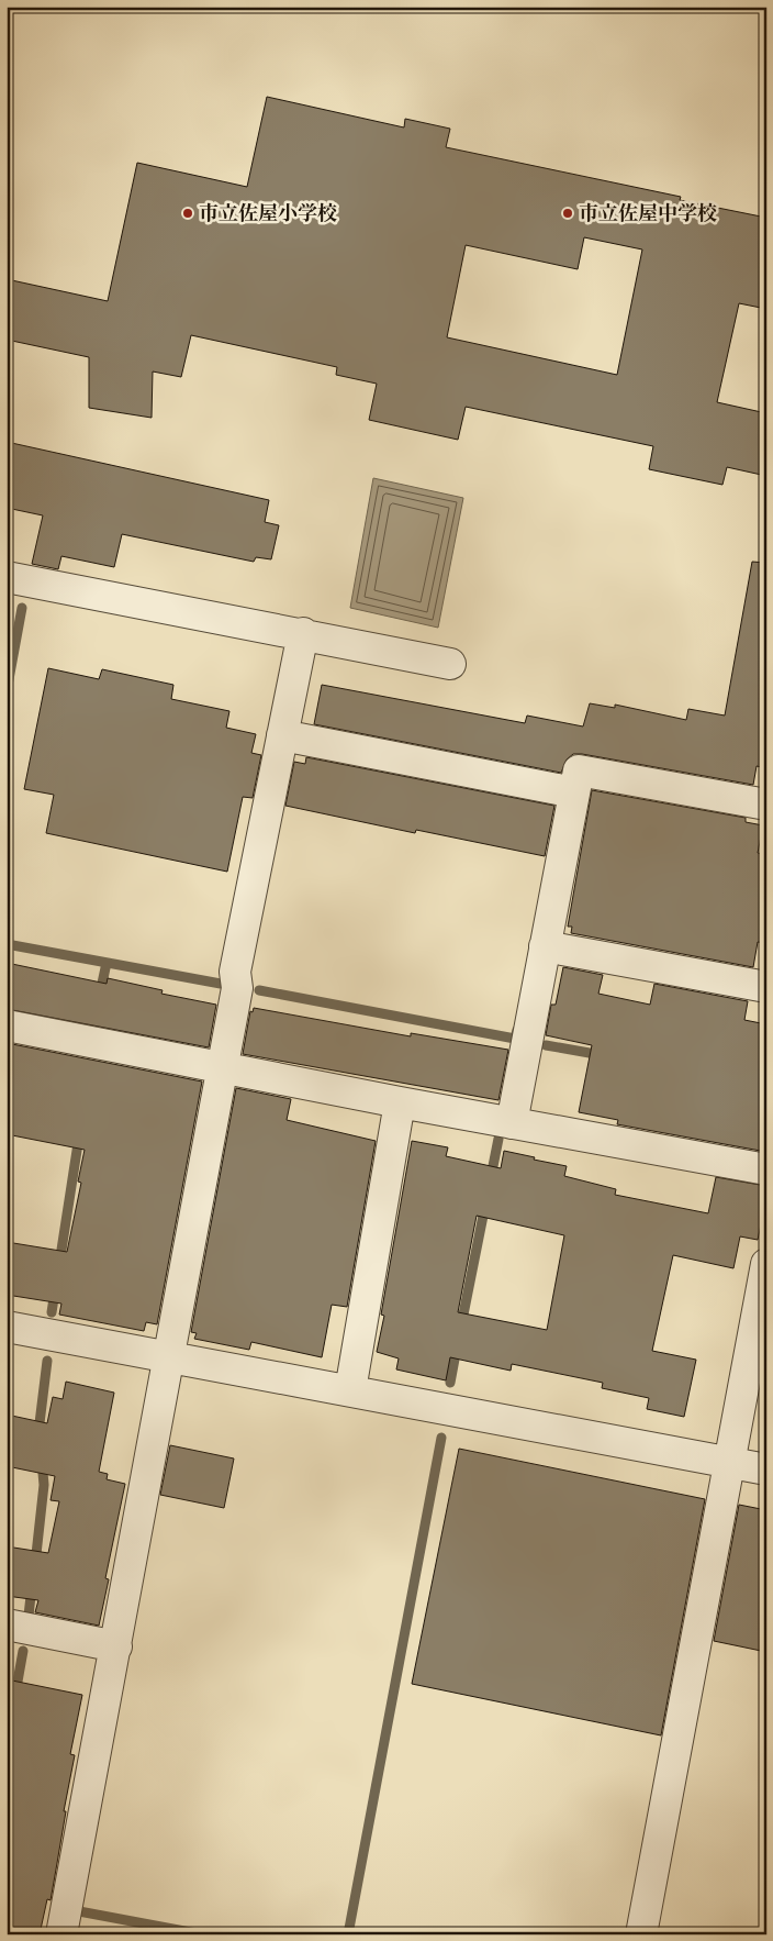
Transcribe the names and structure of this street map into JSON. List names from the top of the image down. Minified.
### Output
{"places":["市立佐屋小学校","市立佐屋中学校"]}
